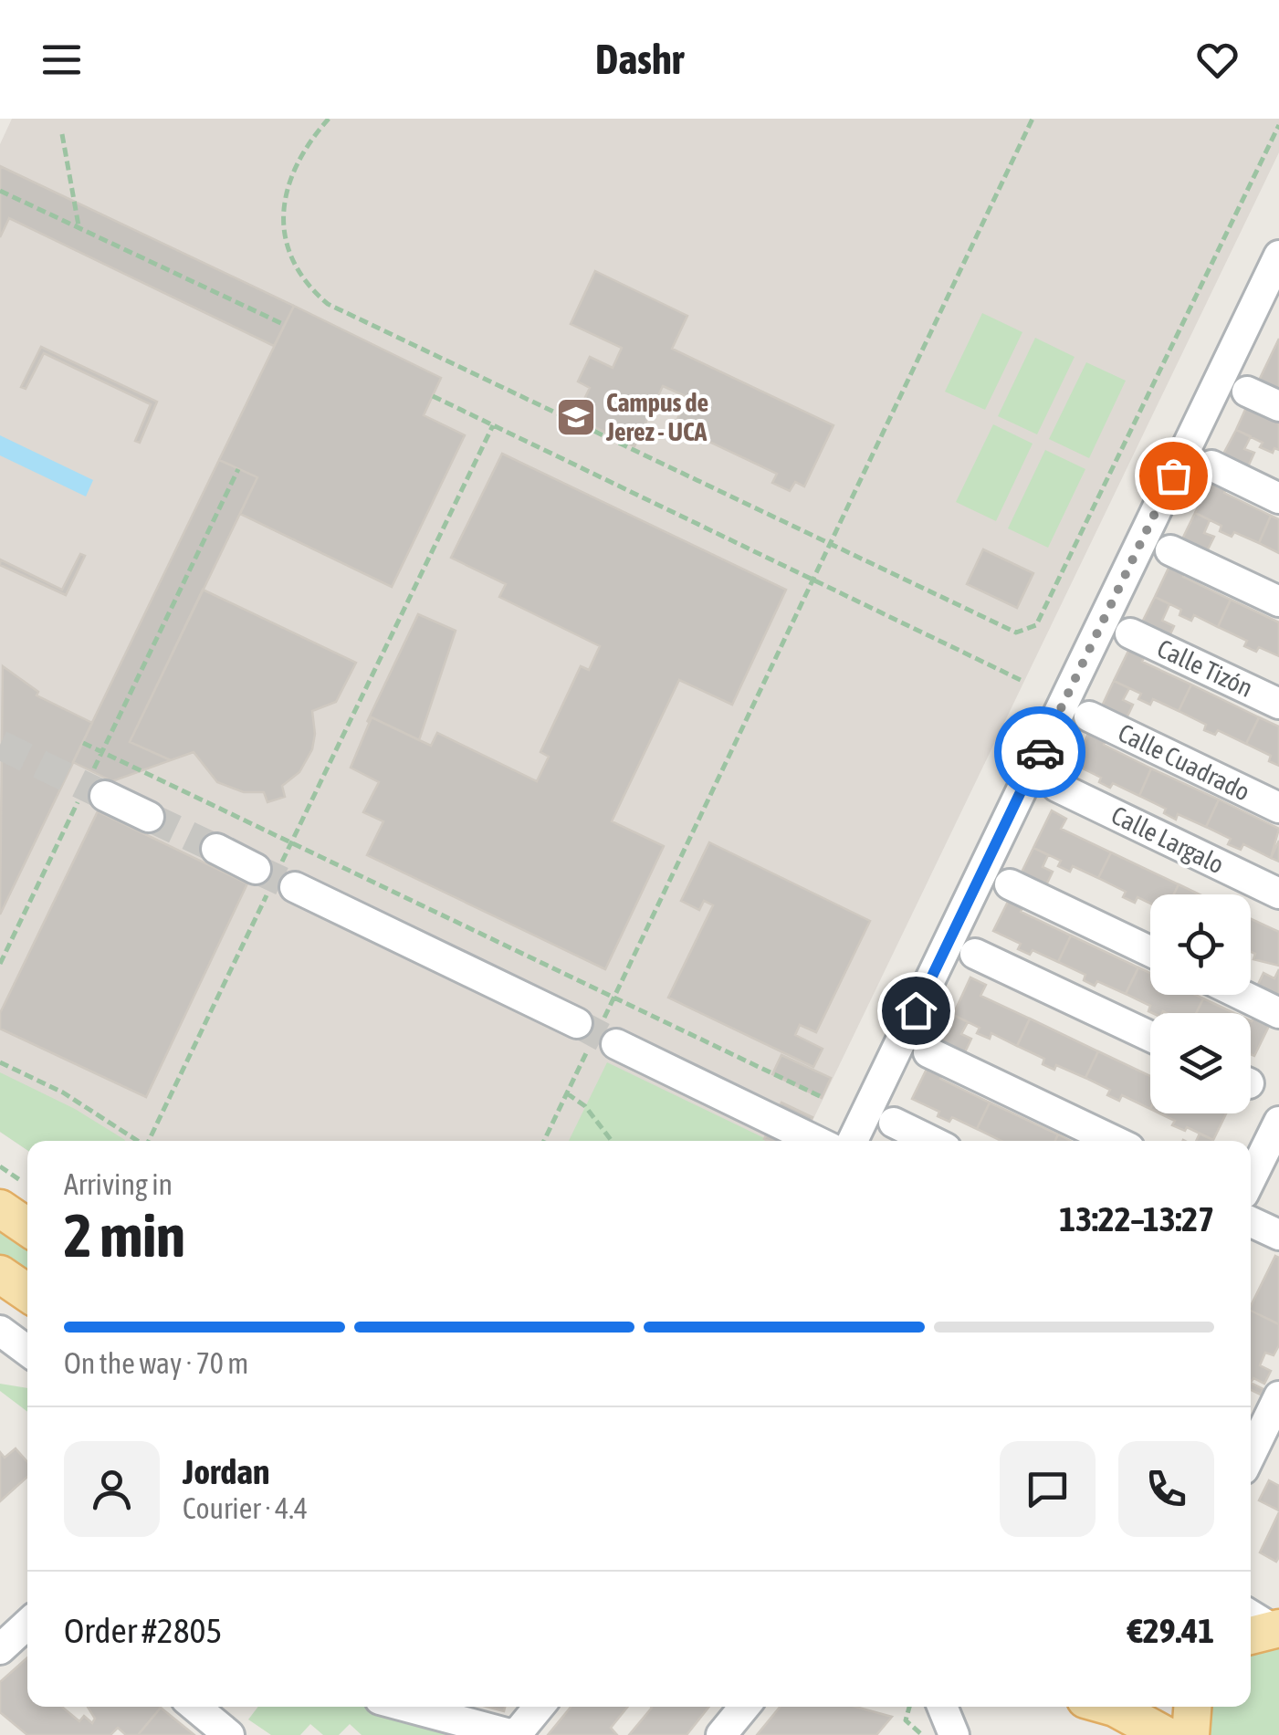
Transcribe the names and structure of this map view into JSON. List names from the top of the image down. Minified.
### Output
{"streets":{"street":["Calle Tizón","Calle Cuadrado","Calle Largalo"]},"places":{"school or university":["Campus de Jerez - UCA"]},"page":{"header":"Dashr","heading":["2 min","Arriving in","13:22–13:27"],"panel":["Jordan","Courier · 4.4","Order #2805","€29.41"],"bar":"On the way · 70 m"}}
